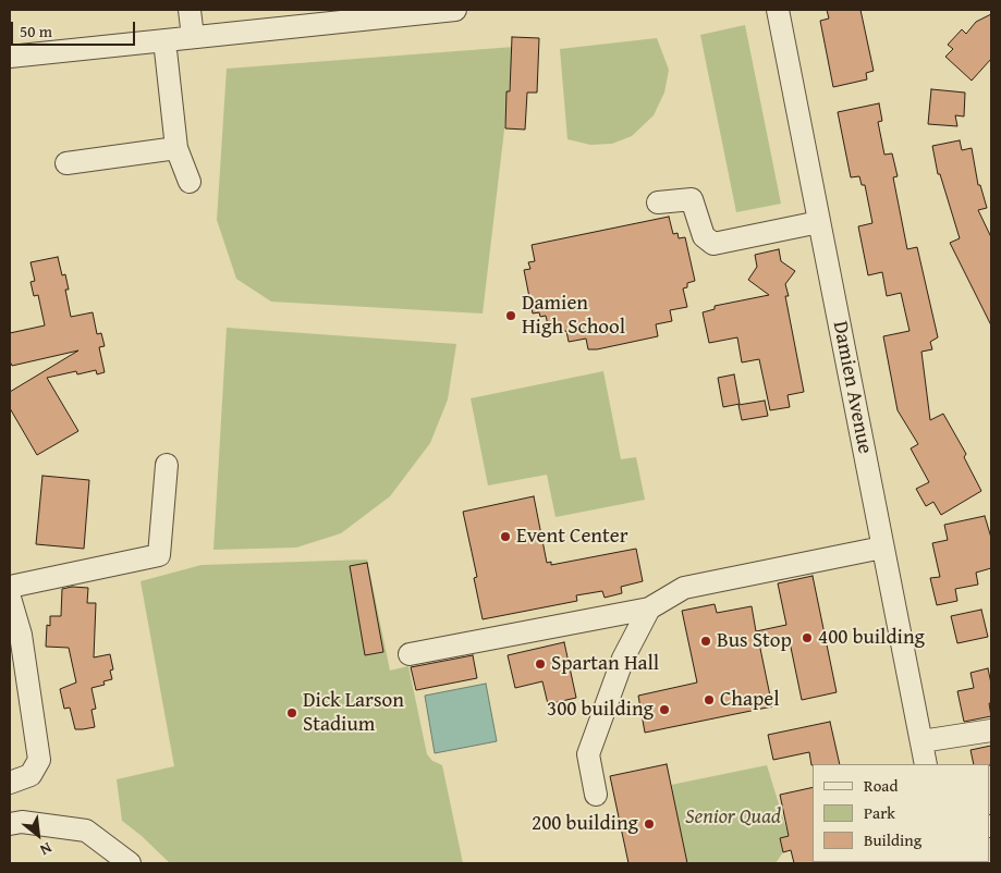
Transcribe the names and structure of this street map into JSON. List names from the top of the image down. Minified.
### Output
{"streets":{"street":["Damien Avenue"]},"parks":["Senior Quad"],"places":["Damien High School","Event Center","400 building","Bus Stop","Spartan Hall","Chapel","300 building","Dick Larson Stadium","200 building"],"legend":["Road","Park","Building"],"scale_bar":"50 m","north":"bottom right"}
